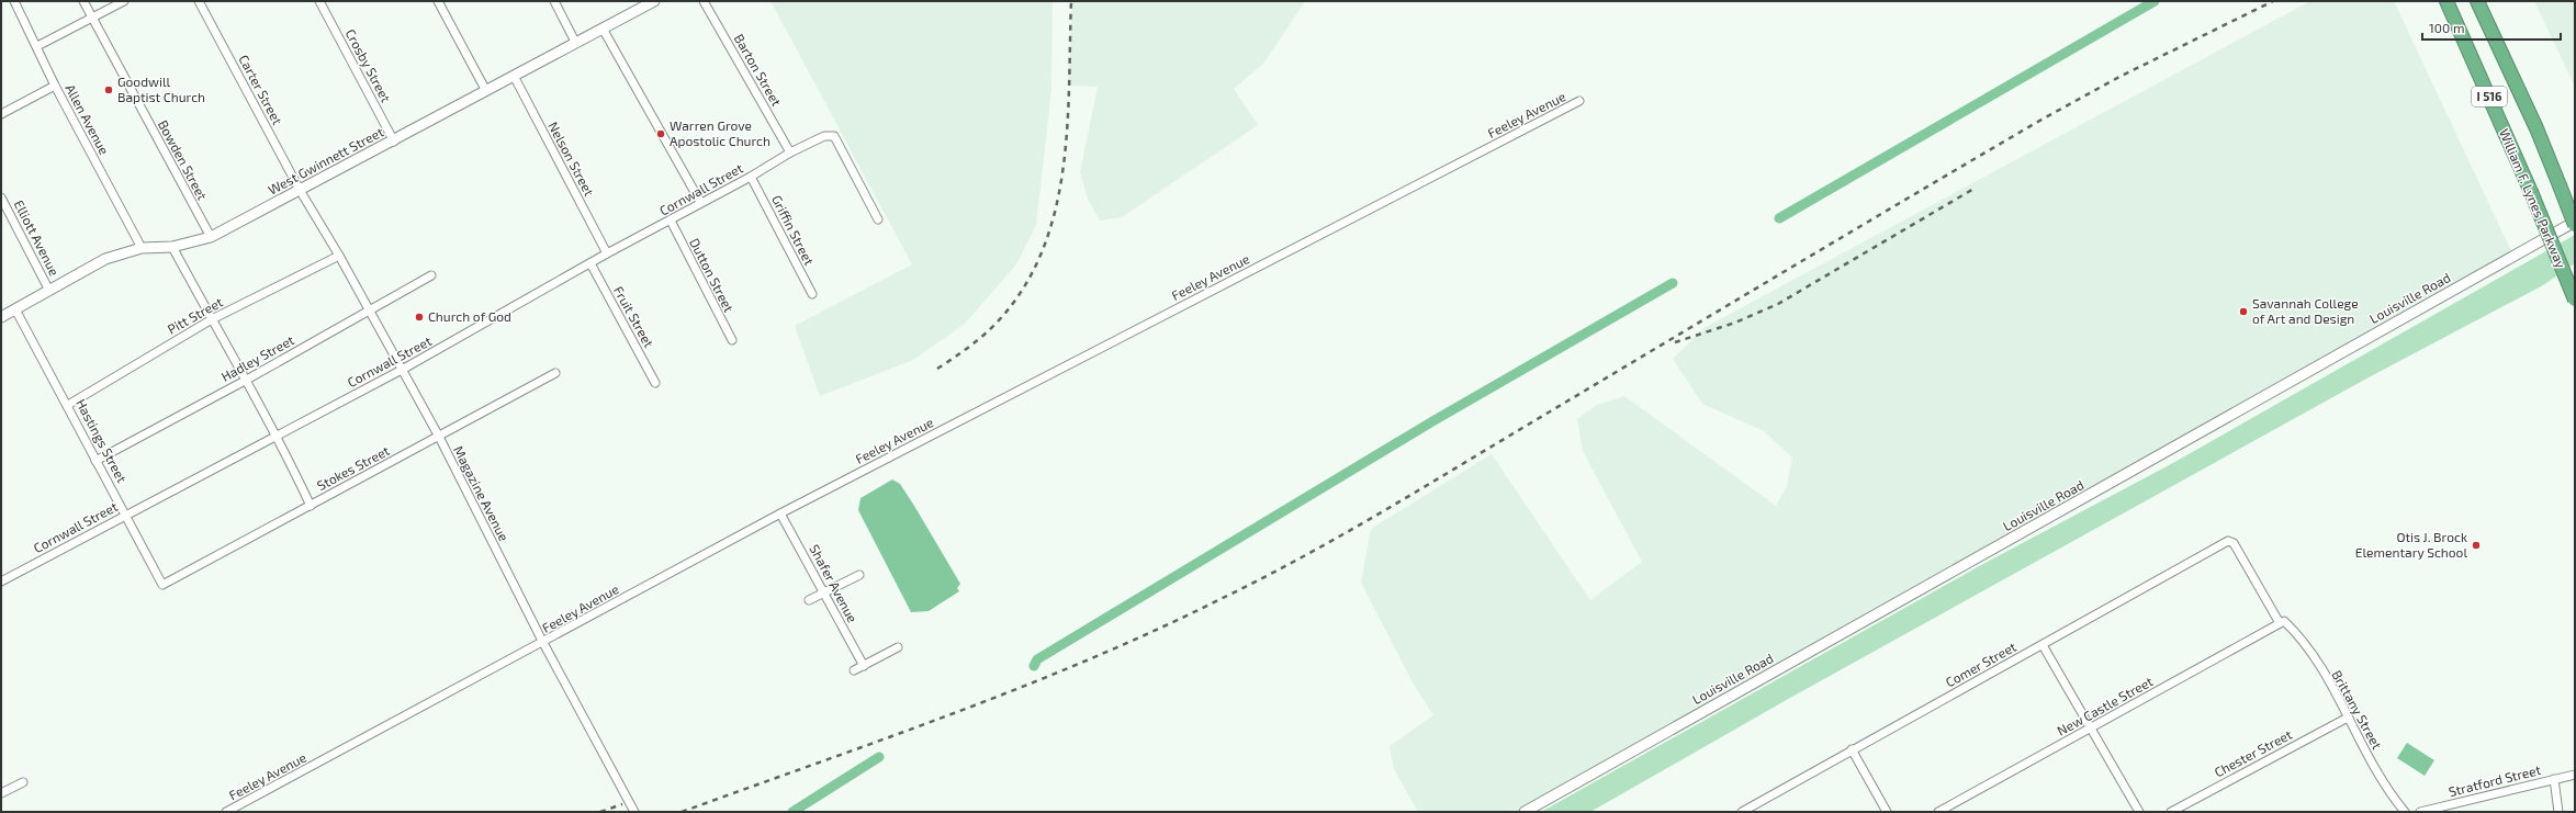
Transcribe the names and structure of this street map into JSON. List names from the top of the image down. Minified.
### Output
{"streets":{"highway":["I 516","William F. Lynes Parkway"],"main road":["West Gwinnett Street","Louisville Road"],"street":["Crosby Street","Barton Street","Carter Street","Feeley Avenue","Allen Avenue","Nelson Street","Bowden Street","Cornwall Street","Griffin Street","Elliott Avenue","Dutton Street","Pitt Street","Fruit Street","Hadley Street","Hastings Street","Stokes Street","Magazine Avenue","Shafer Avenue","Comer Street","New Castle Street","Brittany Street","Chester Street","Stratford Street"]},"crossings":[["Crosby Street","West Gwinnett Street"],["Barton Street","Cornwall Street"],["Carter Street","West Gwinnett Street"],["Carter Street","Magazine Avenue"],["Feeley Avenue","Magazine Avenue"],["Feeley Avenue","Shafer Avenue"],["Allen Avenue","West Gwinnett Street"],["Nelson Street","West Gwinnett Street"],["Nelson Street","Cornwall Street"],["Bowden Street","West Gwinnett Street"],["West Gwinnett Street","Elliott Avenue"],["West Gwinnett Street","Hastings Street"],["West Gwinnett Street","Magazine Avenue"],["Cornwall Street","Griffin Street"],["Cornwall Street","Dutton Street"],["Cornwall Street","Fruit Street"],["Cornwall Street","Hastings Street"],["Cornwall Street","Magazine Avenue"],["Pitt Street","Hastings Street"],["Pitt Street","Magazine Avenue"],["Hadley Street","Hastings Street"],["Hadley Street","Magazine Avenue"],["Hastings Street","Stokes Street"],["Stokes Street","Magazine Avenue"],["Comer Street","Brittany Street"],["New Castle Street","Brittany Street"],["Brittany Street","Chester Street"]],"places":["Goodwill Baptist Church","Warren Grove Apostolic Church","Savannah College of Art and Design","Church of God","Otis J. Brock Elementary School"],"scale_bar":"100 m"}
